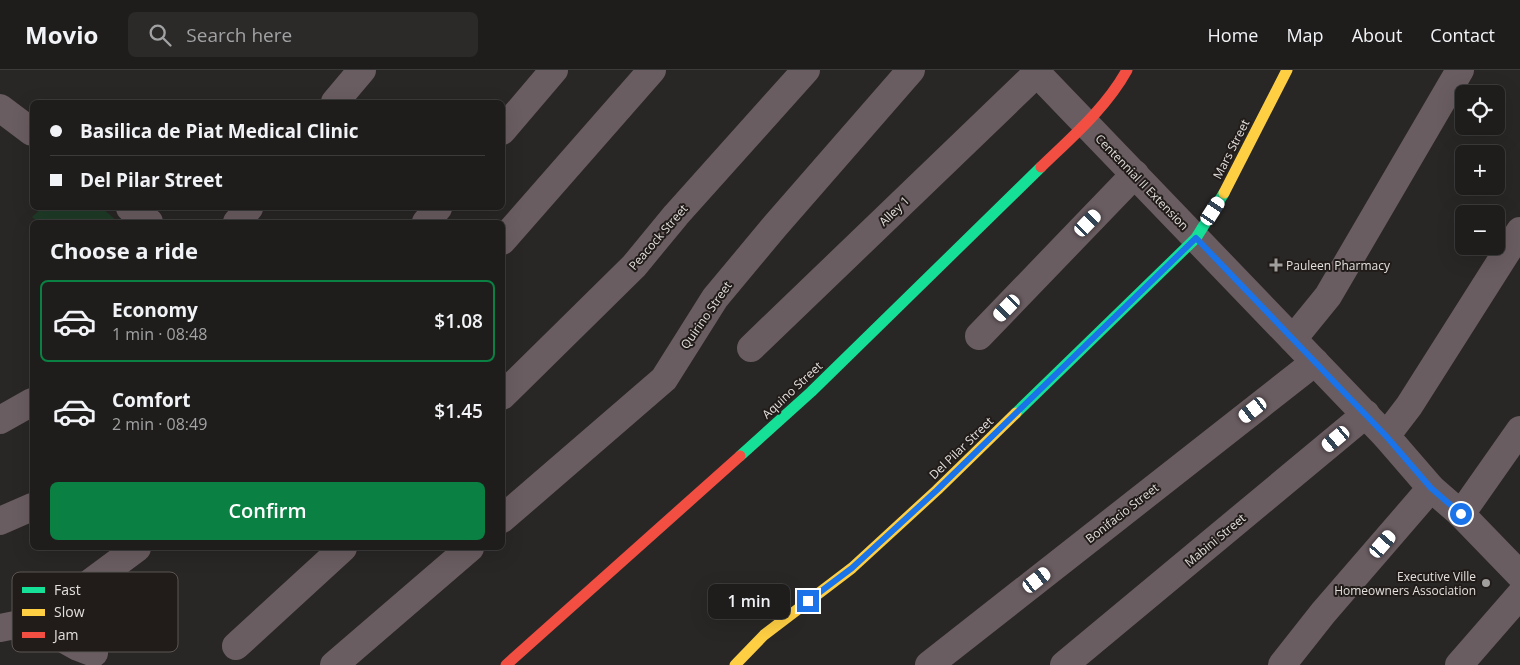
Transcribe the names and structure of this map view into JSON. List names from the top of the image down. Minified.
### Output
{"streets":{"street":["Mars Street","Centennial II Extension","Alley 1","Peacock Street","Quirino Street","Aquino Street","Del Pilar Street","Bonifacio Street","Mabini Street"]},"crossings":[["Mars Street","Centennial II Extension"],["Mars Street","Del Pilar Street"],["Centennial II Extension","Alley 1"],["Centennial II Extension","Aquino Street"],["Centennial II Extension","Del Pilar Street"],["Centennial II Extension","Bonifacio Street"],["Centennial II Extension","Mabini Street"]],"places":{"health":["Pauleen Pharmacy"],"other":["Executive Ville Homeowners Association"]},"legend":["Fast","Slow","Jam"],"page":{"header":"Movio","search":"Search here","nav":["Home","Map","About","Contact"],"map_buttons":["+","−"],"banner":["Basilica de Piat Medical Clinic","Del Pilar Street"],"heading":"Choose a ride","list":[{"name":"Economy","note":"1 min · 08:48","value":"$1.08"},{"name":"Comfort","note":"2 min · 08:49","value":"$1.45"}],"buttons":"Confirm","bubble":"1 min"}}
